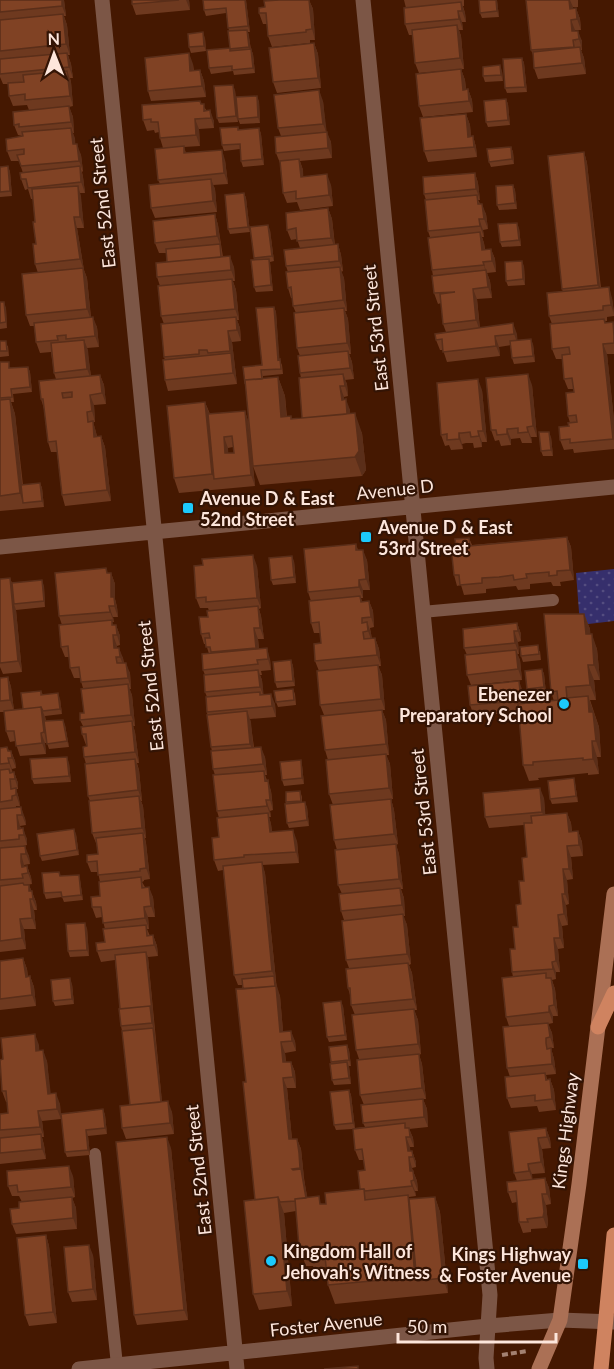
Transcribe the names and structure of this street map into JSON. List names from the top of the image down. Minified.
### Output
{"streets":{"street":["East 52nd Street","East 53rd Street","Avenue D","Kings Highway","Foster Avenue"]},"crossings":[["East 52nd Street","Avenue D"],["East 52nd Street","Foster Avenue"],["East 53rd Street","Avenue D"],["East 53rd Street","Foster Avenue"],["Kings Highway","Foster Avenue"]],"places":{"transit":["Avenue D & East 52nd Street","Avenue D & East 53rd Street","Kings Highway & Foster Avenue"],"other":["Ebenezer Preparatory School","Kingdom Hall of Jehovah's Witness"]},"scale_bar":"50 m","north":"top"}
